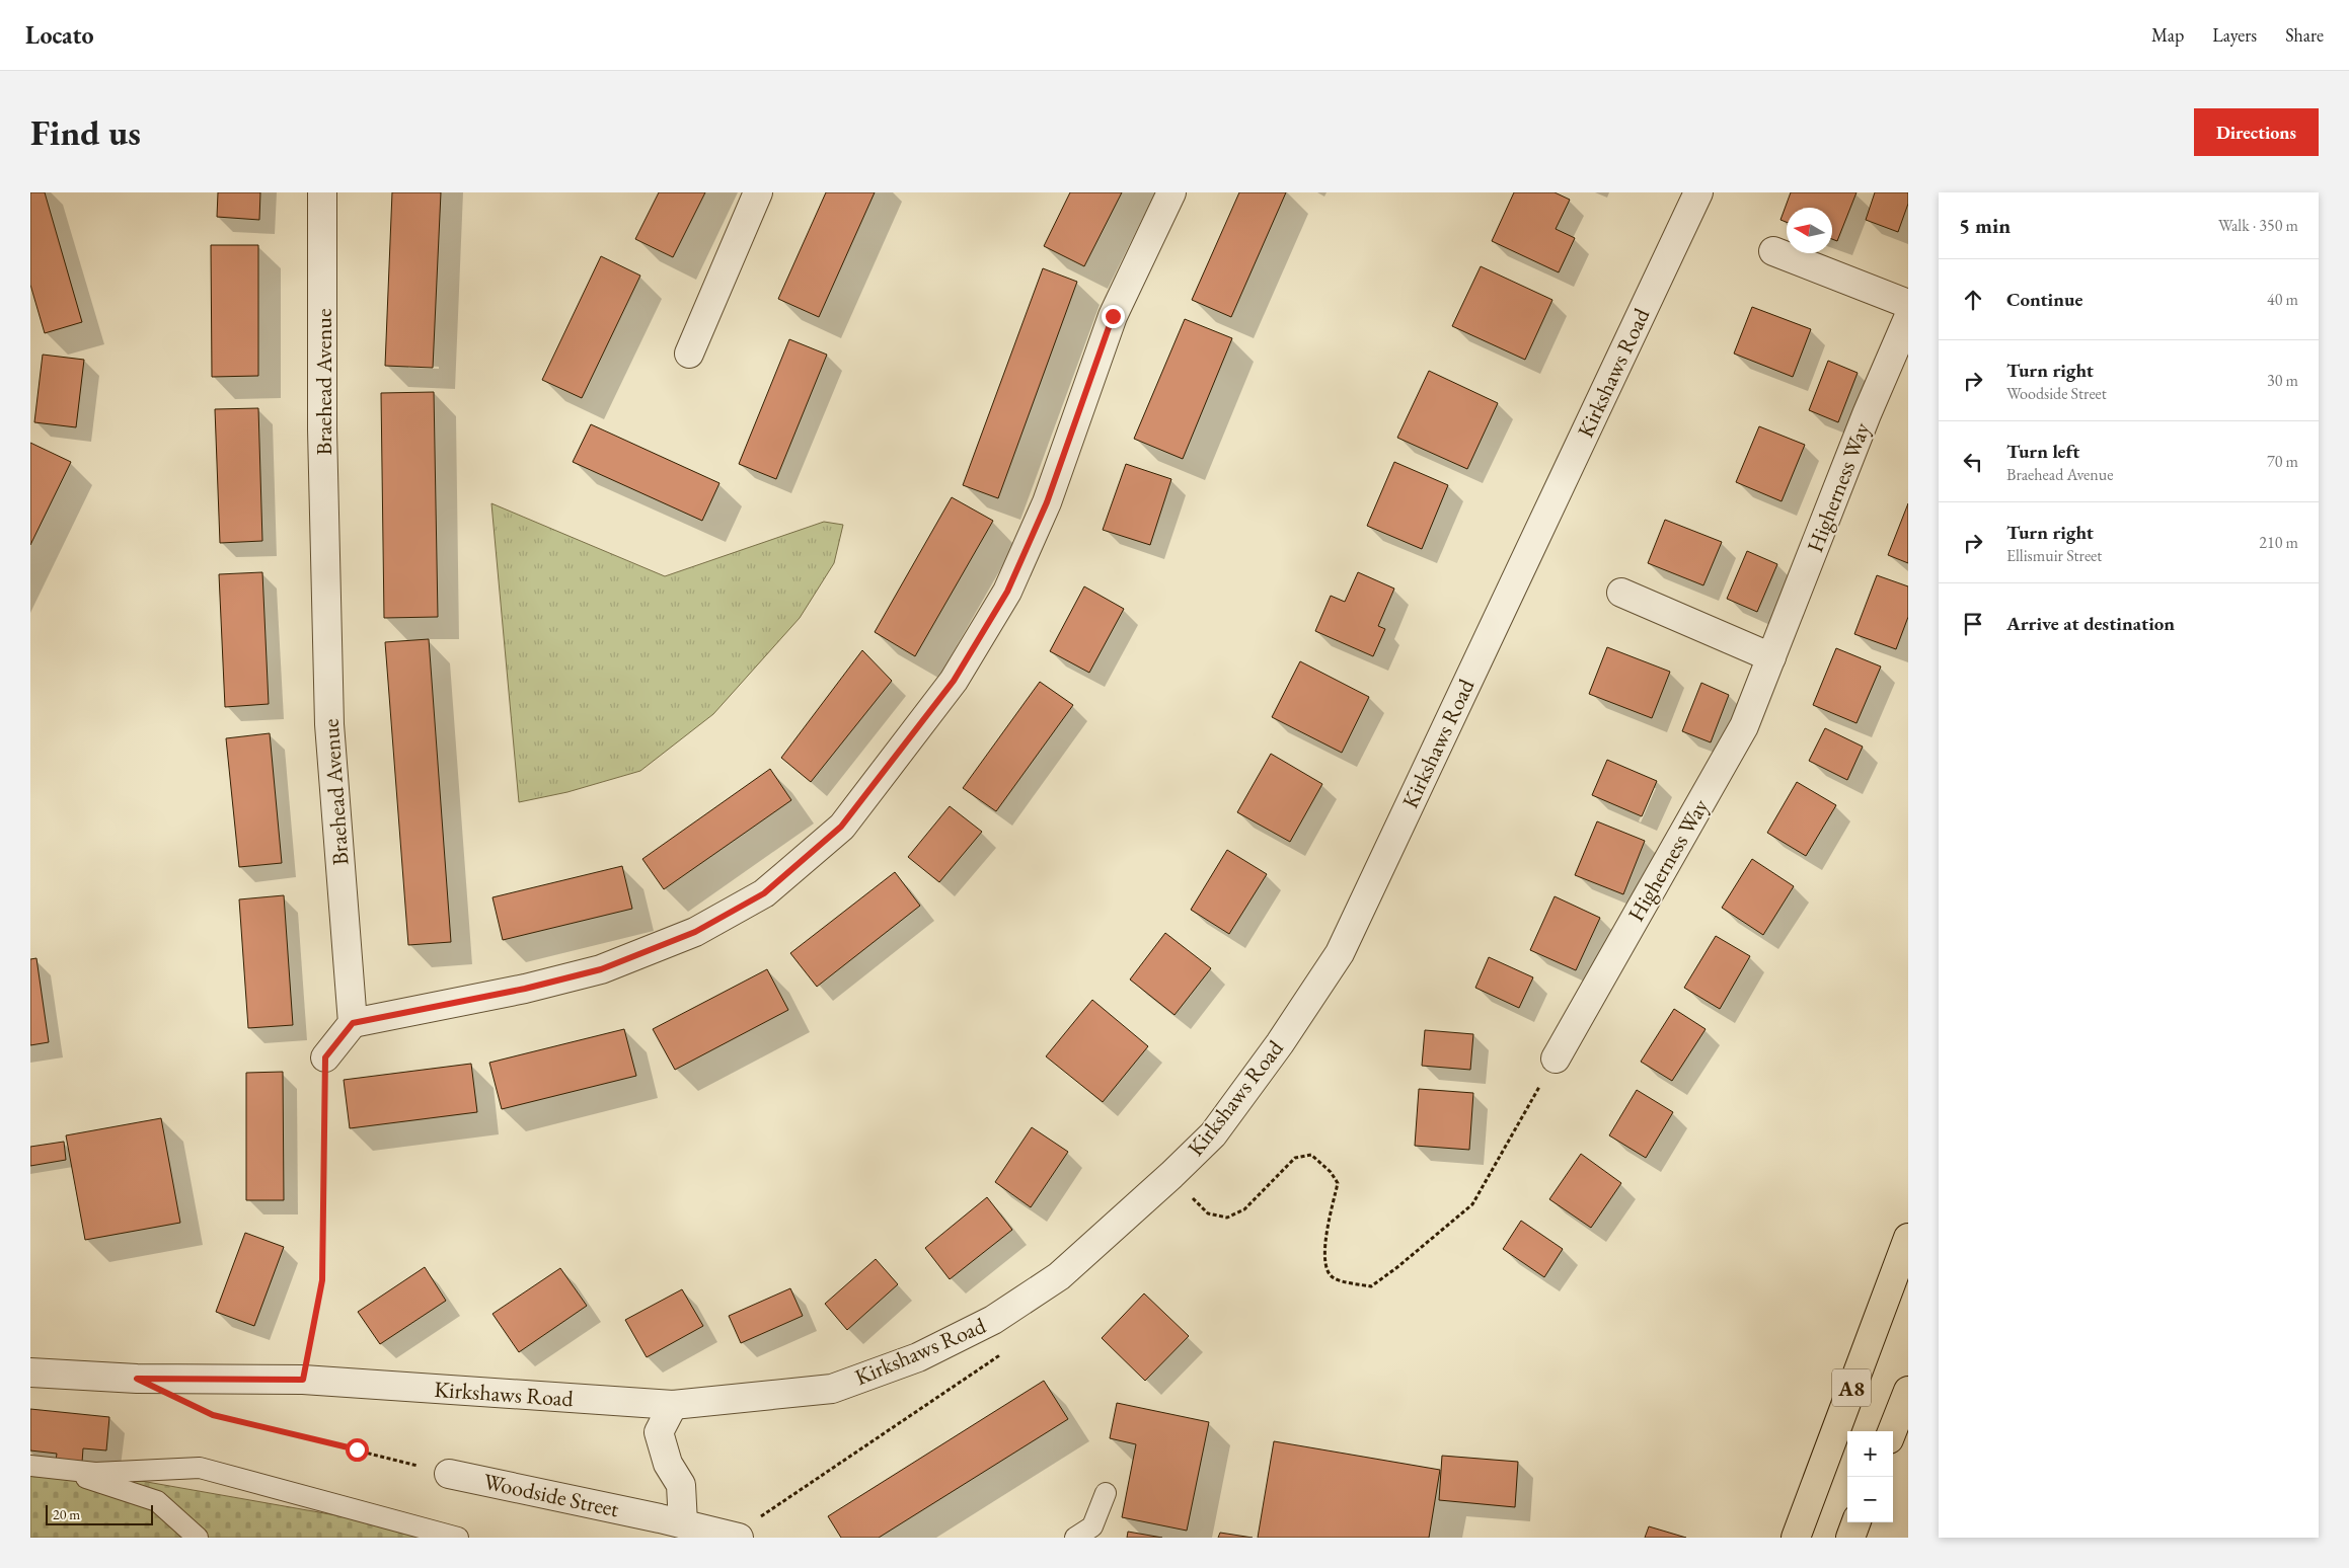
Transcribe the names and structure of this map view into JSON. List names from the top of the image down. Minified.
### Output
{"streets":{"highway":["A8"],"street":["Kirkshaws Road","Braehead Avenue","Higherness Way","Woodside Street"]},"scale_bar":"20 m","north":"left","page":{"header":"Locato","nav":["Map","Layers","Share"],"buttons":"Directions","title":"Find us","heading":["5 min","Walk · 350 m"],"list":[["Continue","40 m"],["Turn right","Woodside Street","30 m"],["Turn left","Braehead Avenue","70 m"],["Turn right","Ellismuir Street","210 m"],"Arrive at destination"],"map_buttons":["+","−"],"scale":"20 m"}}
